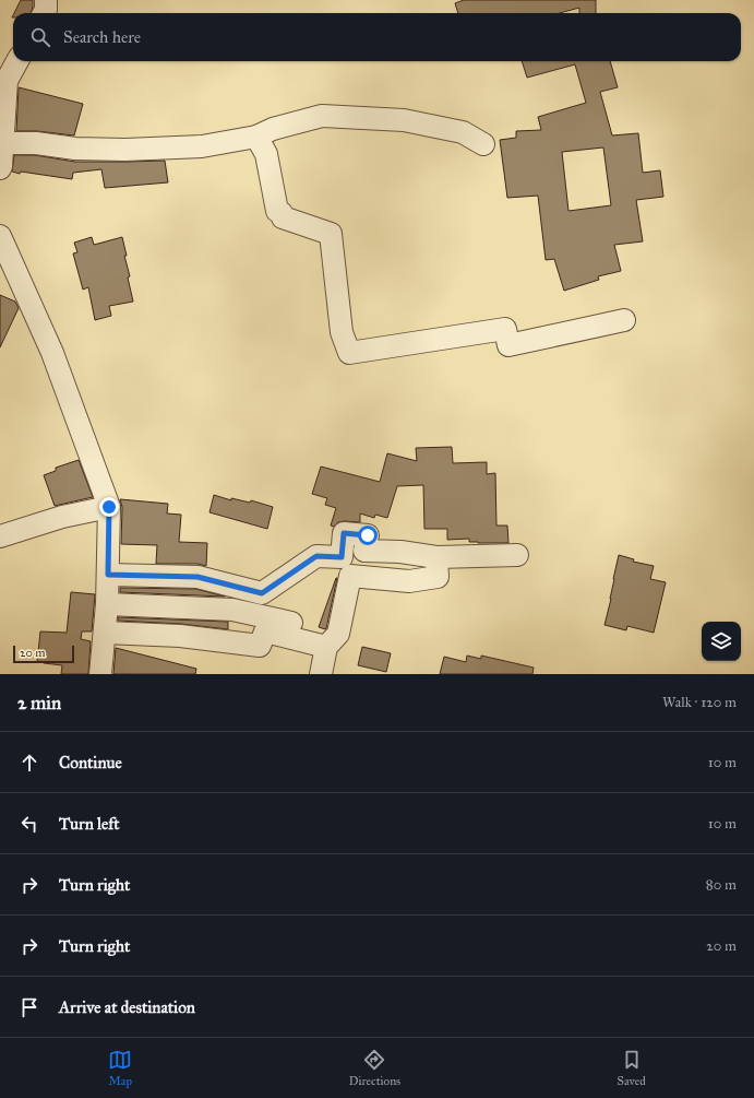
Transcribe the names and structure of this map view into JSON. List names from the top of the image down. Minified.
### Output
{"scale_bar":"20 m","page":{"search":"Search here","scale":"20 m","heading":["2 min","Walk · 120 m"],"list":[["Continue","10 m"],["Turn left","10 m"],["Turn right","80 m"],["Turn right","20 m"],"Arrive at destination"],"nav":["Map","Directions","Saved"]}}
